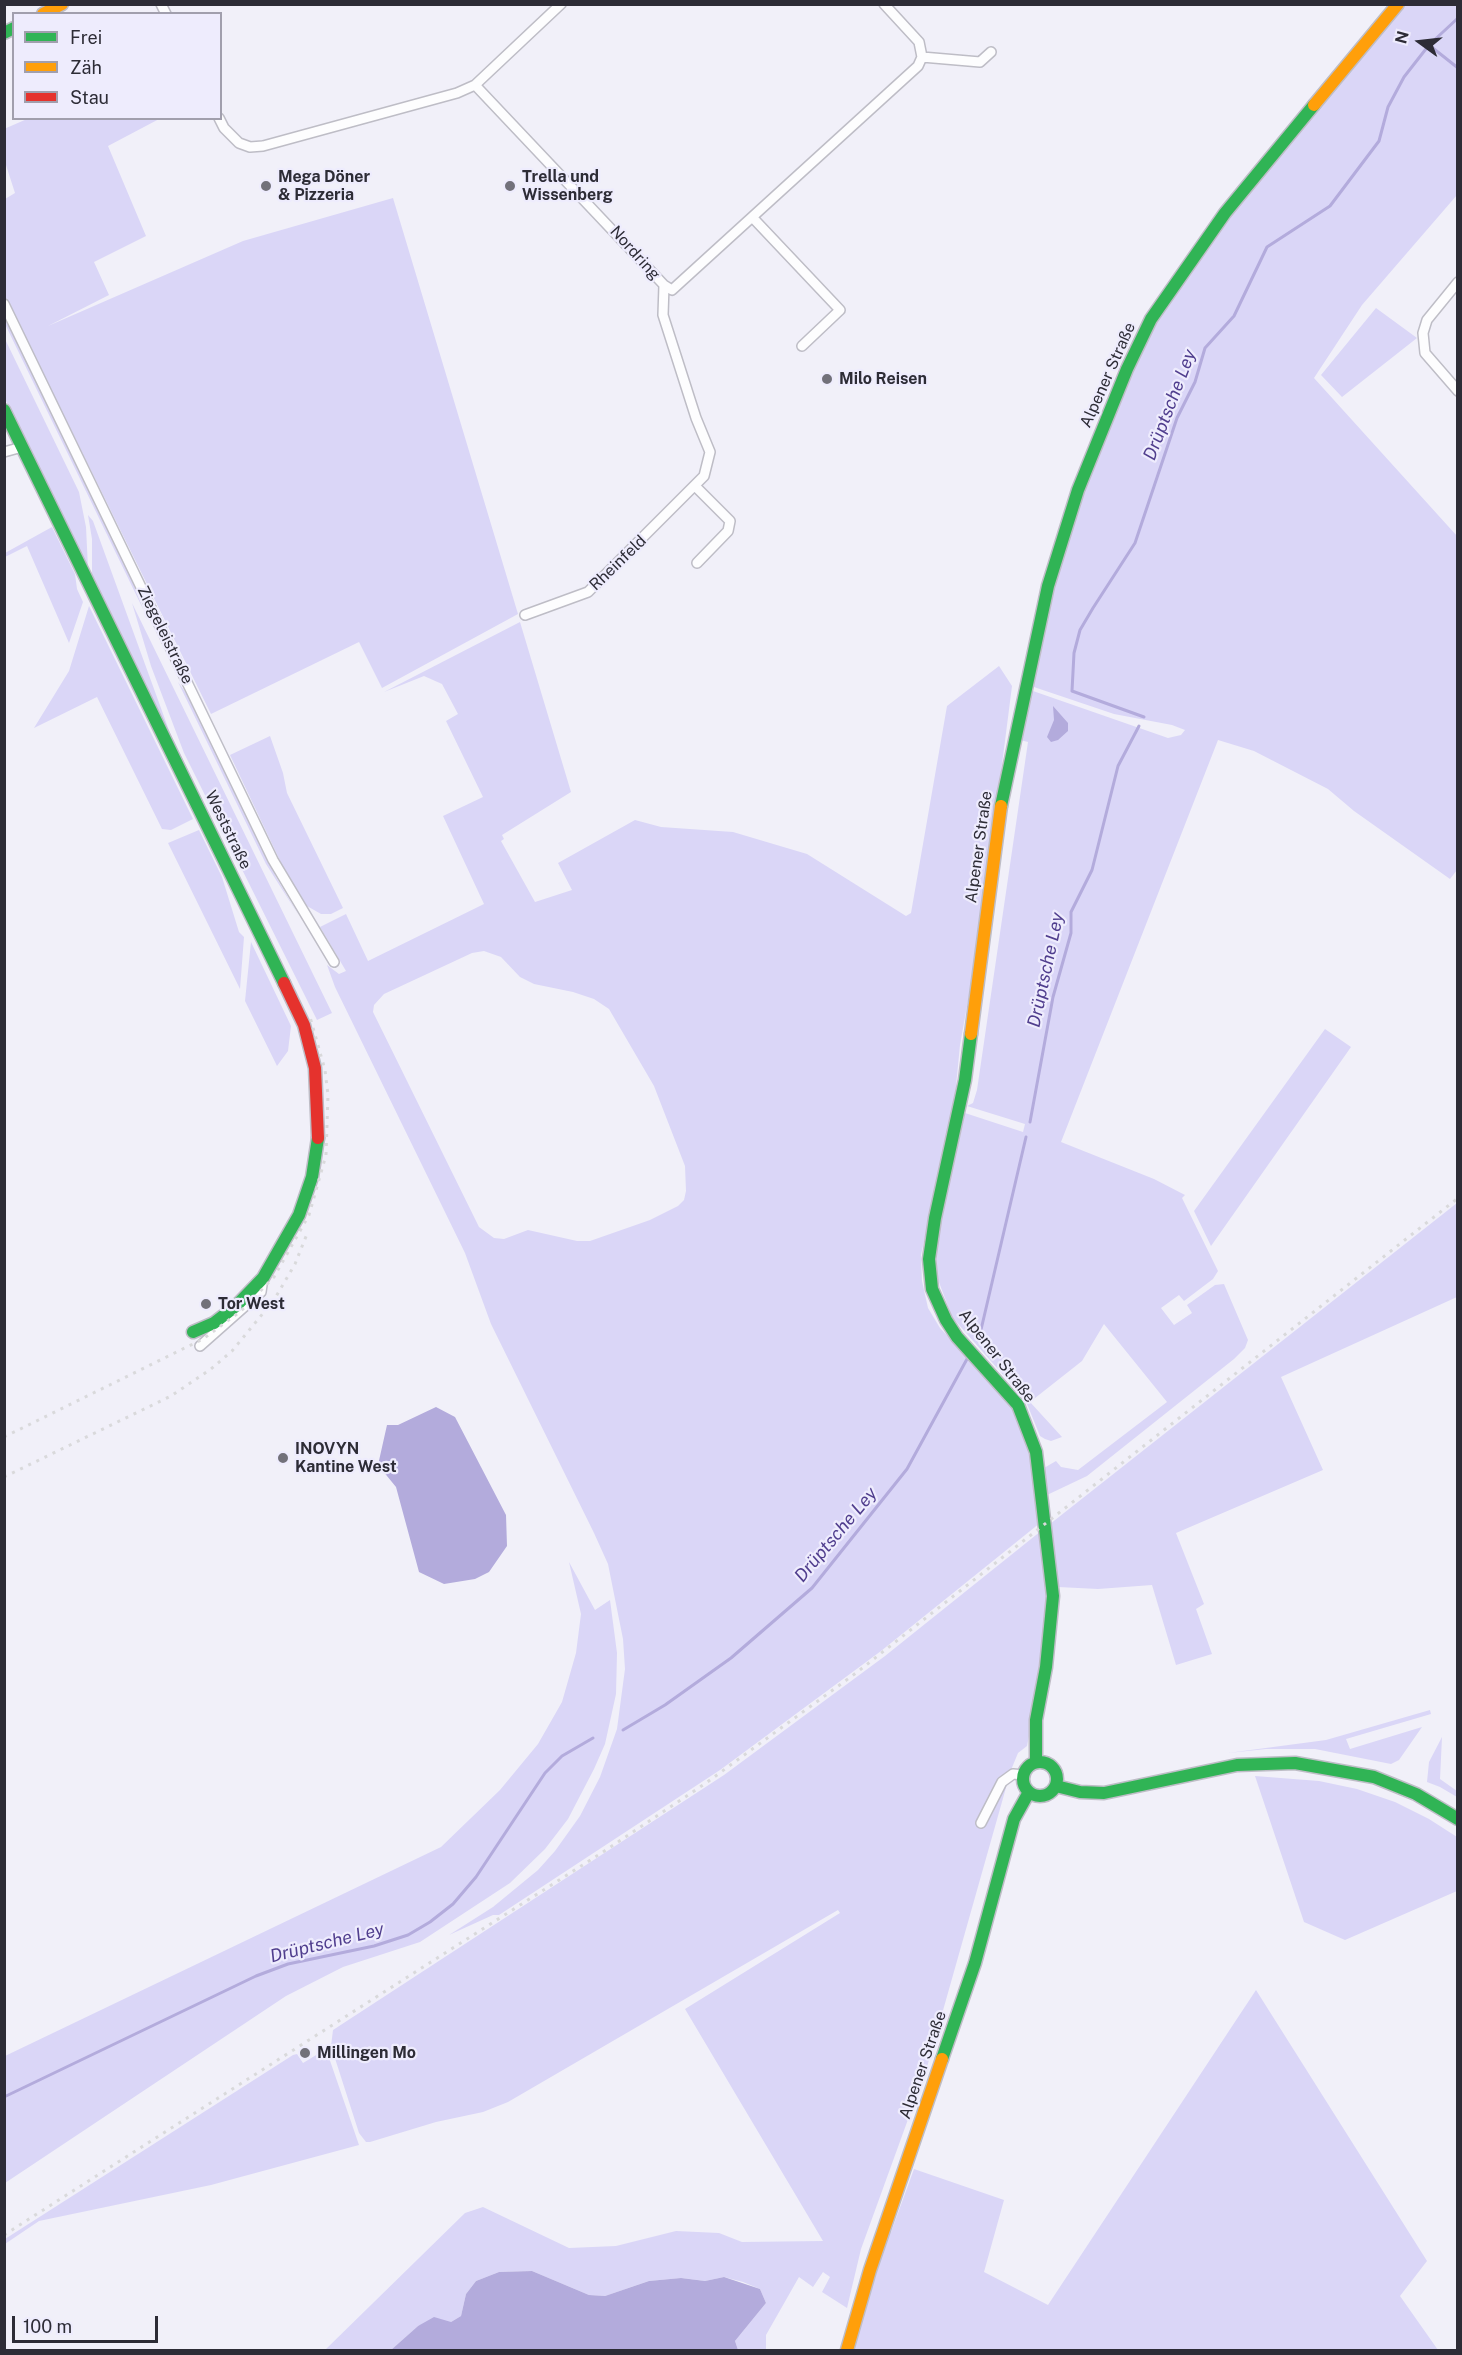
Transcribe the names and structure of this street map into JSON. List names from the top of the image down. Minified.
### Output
{"streets":{"street":["Nordring","Alpener Straße","Rheinfeld","Ziegeleistraße","Weststraße"]},"crossings":[["Nordring","Rheinfeld"]],"water":["Drüptsche Ley"],"places":["Mega Döner & Pizzeria","Trella und Wissenberg","Milo Reisen","Tor West","INOVYN Kantine West","Millingen Mo"],"legend":["Frei","Zäh","Stau"],"scale_bar":"100 m","north":"left"}
